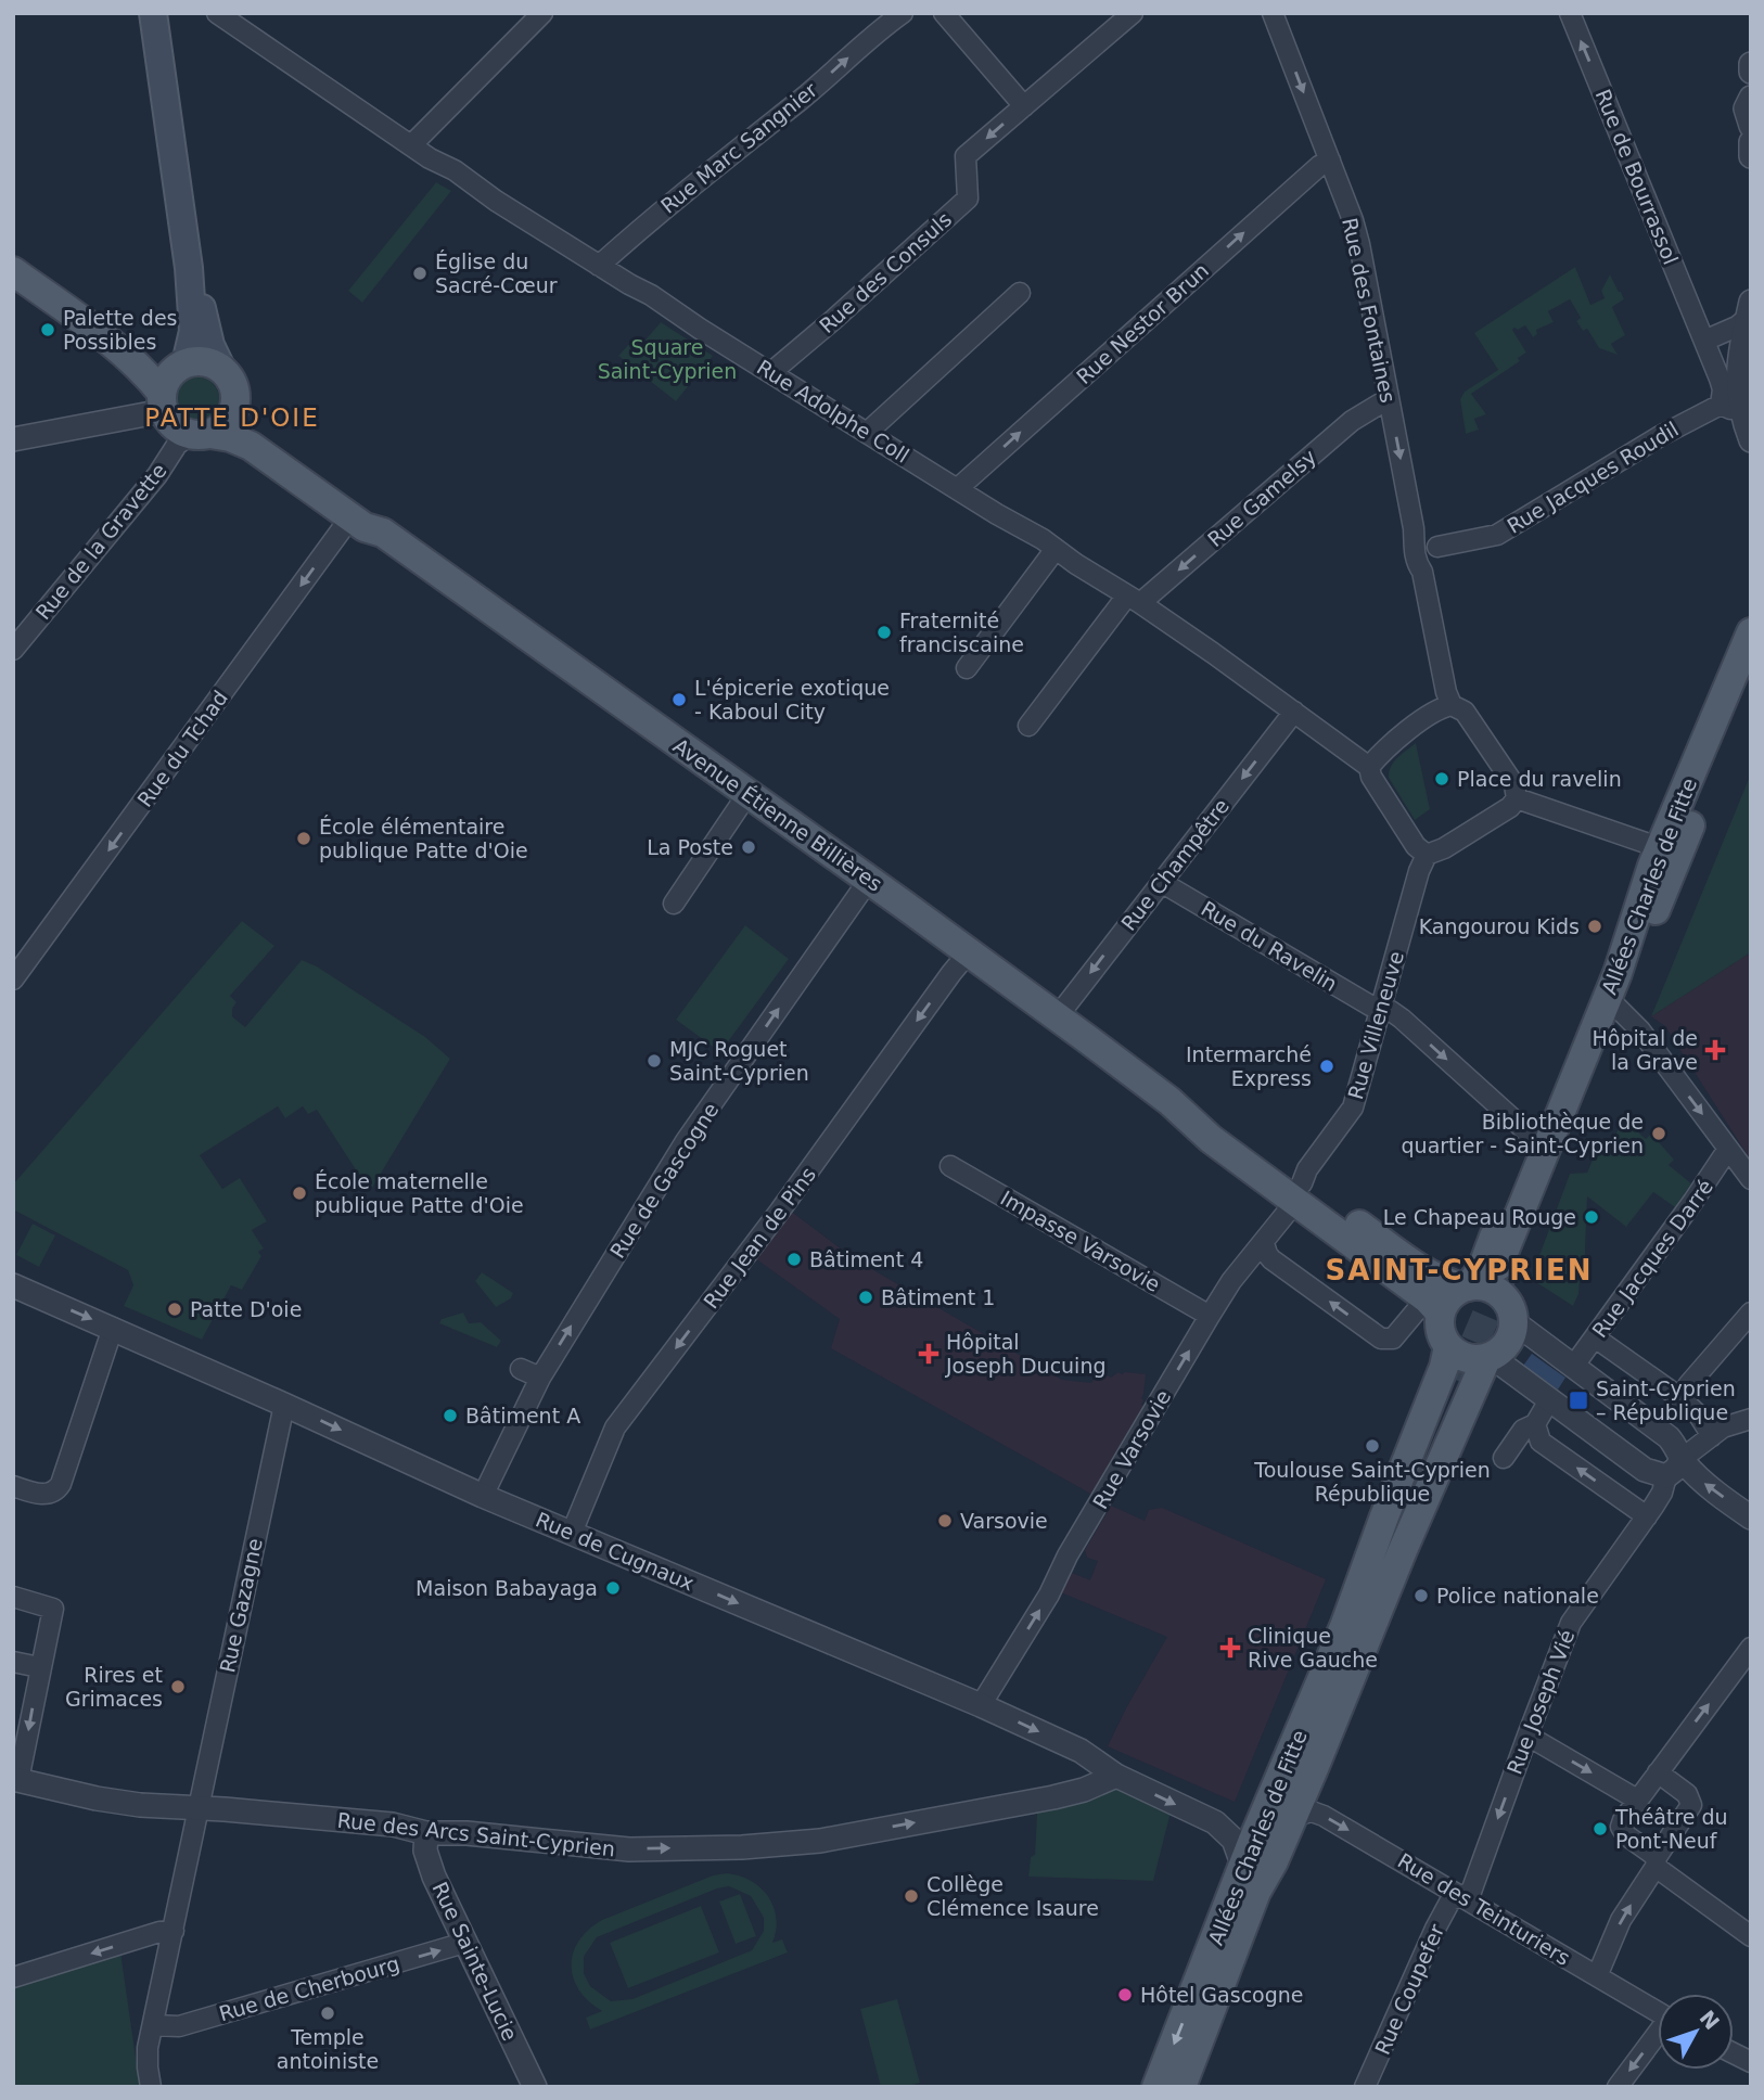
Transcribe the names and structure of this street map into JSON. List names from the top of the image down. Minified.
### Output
{"streets":{"main road":["Avenue Étienne Billières","Allées Charles de Fitte"],"street":["Rue Marc Sangnier","Rue de Bourrassol","Rue des Consuls","Rue des Fontaines","Rue Nestor Brun","Rue Adolphe Coll","Rue Jacques Roudil","Rue Gamelsy","Rue de la Gravette","Rue du Tchad","Rue Champêtre","Rue du Ravelin","Rue Villeneuve","Rue de Gascogne","Rue Jean de Pins","Impasse Varsovie","Rue Jacques Darré","Rue Varsovie","Rue de Cugnaux","Rue Gazagne","Rue Joseph Vié","Rue des Arcs Saint-Cyprien","Rue des Teinturiers","Rue Sainte-Lucie","Rue de Cherbourg","Rue Coupefer"]},"crossings":[["Rue Marc Sangnier","Rue Adolphe Coll"],["Rue de Bourrassol","Rue Jacques Roudil"],["Rue des Consuls","Rue Adolphe Coll"],["Rue des Fontaines","Rue Nestor Brun"],["Rue des Fontaines","Rue Adolphe Coll"],["Rue des Fontaines","Rue Gamelsy"],["Rue des Fontaines","Rue Villeneuve"],["Rue Nestor Brun","Rue Adolphe Coll"],["Rue Adolphe Coll","Rue Gamelsy"],["Rue Adolphe Coll","Rue Champêtre"],["Rue Adolphe Coll","Rue Villeneuve"],["Rue de la Gravette","Avenue Étienne Billières"],["Rue du Tchad","Avenue Étienne Billières"],["Avenue Étienne Billières","Rue Champêtre"],["Avenue Étienne Billières","Allées Charles de Fitte"],["Avenue Étienne Billières","Rue Villeneuve"],["Avenue Étienne Billières","Rue de Gascogne"],["Avenue Étienne Billières","Rue Jean de Pins"],["Avenue Étienne Billières","Rue Varsovie"],["Rue Champêtre","Rue du Ravelin"],["Allées Charles de Fitte","Rue de Cugnaux"],["Allées Charles de Fitte","Rue des Teinturiers"],["Rue du Ravelin","Rue Villeneuve"],["Rue Villeneuve","Rue Varsovie"],["Rue de Gascogne","Rue de Cugnaux"],["Rue Jean de Pins","Rue de Cugnaux"],["Impasse Varsovie","Rue Varsovie"],["Rue Varsovie","Rue de Cugnaux"],["Rue de Cugnaux","Rue Gazagne"],["Rue de Cugnaux","Rue des Arcs Saint-Cyprien"],["Rue Gazagne","Rue des Arcs Saint-Cyprien"],["Rue Gazagne","Rue de Cherbourg"],["Rue Joseph Vié","Rue des Teinturiers"],["Rue Joseph Vié","Rue Coupefer"],["Rue des Arcs Saint-Cyprien","Rue Sainte-Lucie"],["Rue des Teinturiers","Rue Coupefer"],["Rue Sainte-Lucie","Rue de Cherbourg"]],"one_way":["Rue Marc Sangnier","Rue de Bourrassol","Rue des Fontaines","Rue Gamelsy","Rue du Tchad","Rue Champêtre","Rue du Ravelin","Rue de Gascogne","Rue Jean de Pins","Rue Varsovie","Rue de Cugnaux","Rue des Arcs Saint-Cyprien","Rue des Teinturiers","Rue de Cherbourg"],"districts":["PATTE D'OIE","SAINT-CYPRIEN"],"parks":["Square Saint-Cyprien"],"places":{"other":["Église du Sacré-Cœur","Palette des Possibles","Fraternité franciscaine","L'épicerie exotique - Kaboul City","Place du ravelin","École élémentaire publique Patte d'Oie","La Poste","Kangourou Kids","MJC Roguet Saint-Cyprien","Intermarché Express","Bibliothèque de quartier - Saint-Cyprien","École maternelle publique Patte d'Oie","Le Chapeau Rouge","Bâtiment 4","Bâtiment 1","Patte D'oie","Bâtiment A","Toulouse Saint-Cyprien République","Varsovie","Maison Babayaga","Police nationale","Rires et Grimaces","Théâtre du Pont-Neuf","Collège Clémence Isaure","Hôtel Gascogne","Temple antoiniste"],"health":["Hôpital de la Grave","Hôpital Joseph Ducuing","Clinique Rive Gauche"],"transit":["Saint-Cyprien – République"]},"north":"top right"}
